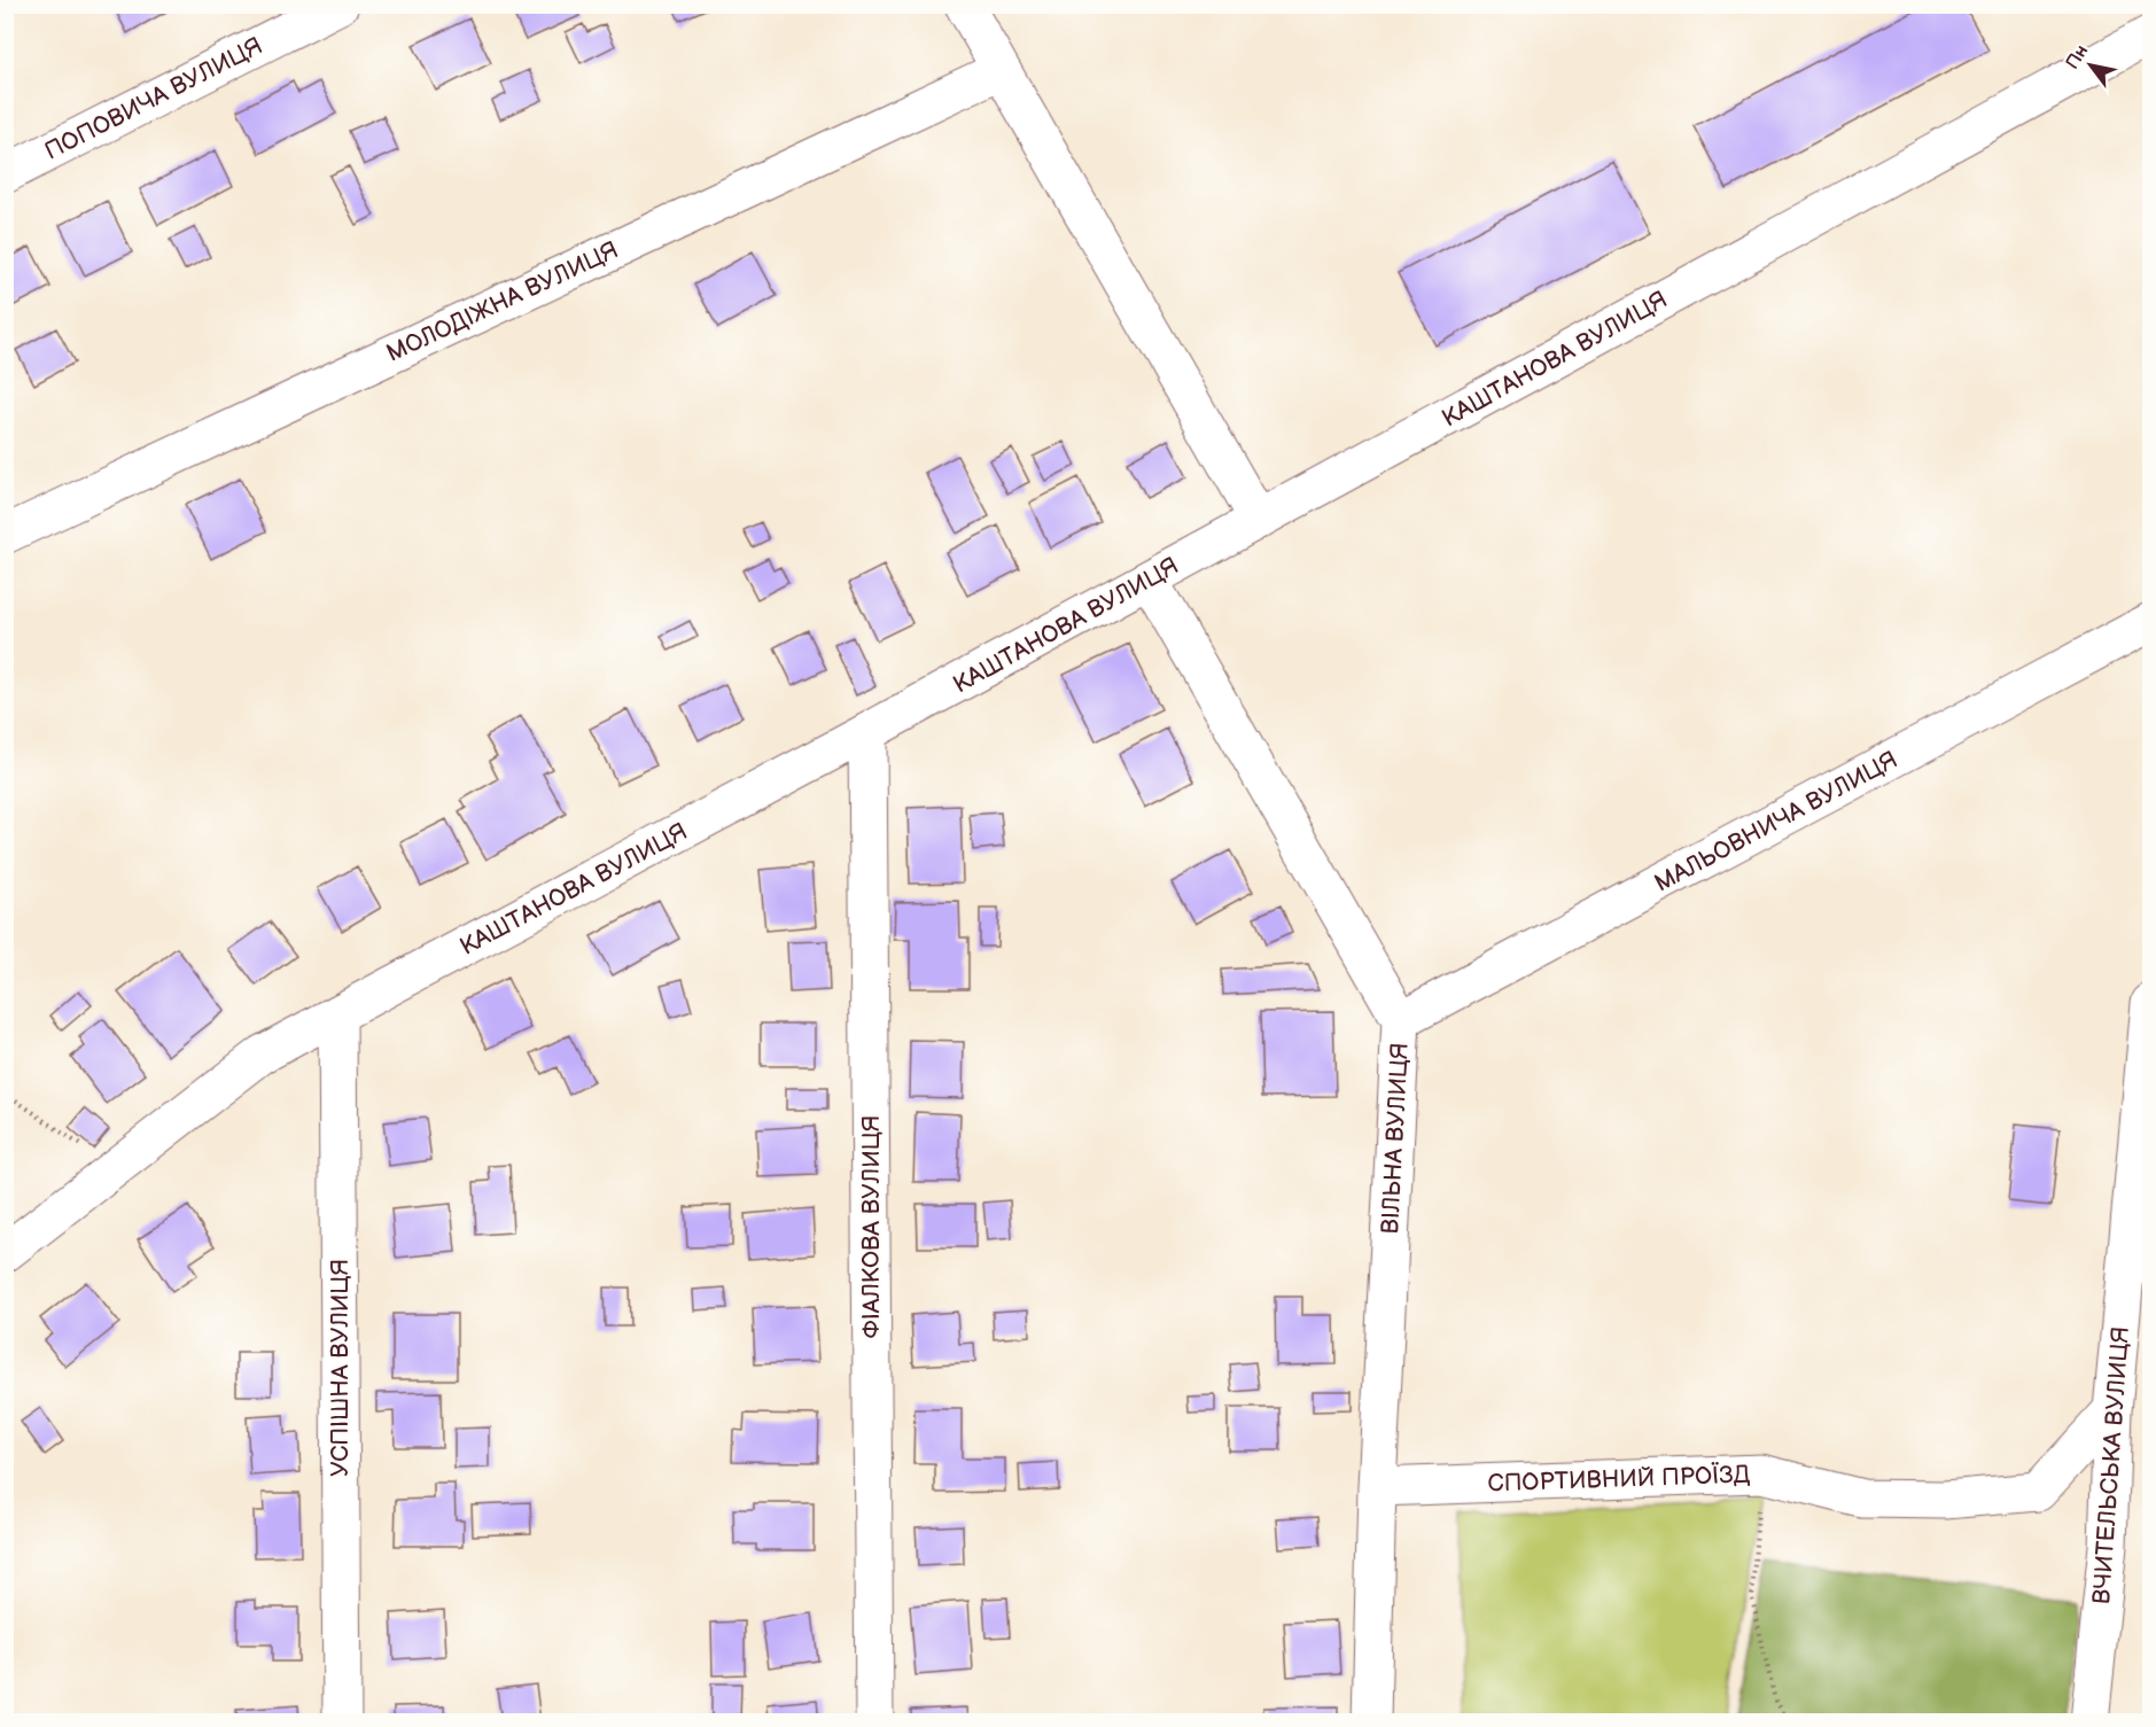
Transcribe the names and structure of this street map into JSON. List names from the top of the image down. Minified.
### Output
{"streets":{"street":["ПОПОВИЧА ВУЛИЦЯ","МОЛОДІЖНА ВУЛИЦЯ","КАШТАНОВА ВУЛИЦЯ","МАЛЬОВНИЧА ВУЛИЦЯ","ВІЛЬНА ВУЛИЦЯ","ФІАЛКОВА ВУЛИЦЯ","УСПІШНА ВУЛИЦЯ","ВЧИТЕЛЬСЬКА ВУЛИЦЯ","СПОРТИВНИЙ ПРОЇЗД"]},"crossings":[["КАШТАНОВА ВУЛИЦЯ","ВІЛЬНА ВУЛИЦЯ"],["КАШТАНОВА ВУЛИЦЯ","ФІАЛКОВА ВУЛИЦЯ"],["КАШТАНОВА ВУЛИЦЯ","УСПІШНА ВУЛИЦЯ"],["МАЛЬОВНИЧА ВУЛИЦЯ","ВІЛЬНА ВУЛИЦЯ"],["ВІЛЬНА ВУЛИЦЯ","СПОРТИВНИЙ ПРОЇЗД"],["ВЧИТЕЛЬСЬКА ВУЛИЦЯ","СПОРТИВНИЙ ПРОЇЗД"]],"north":"top left"}
